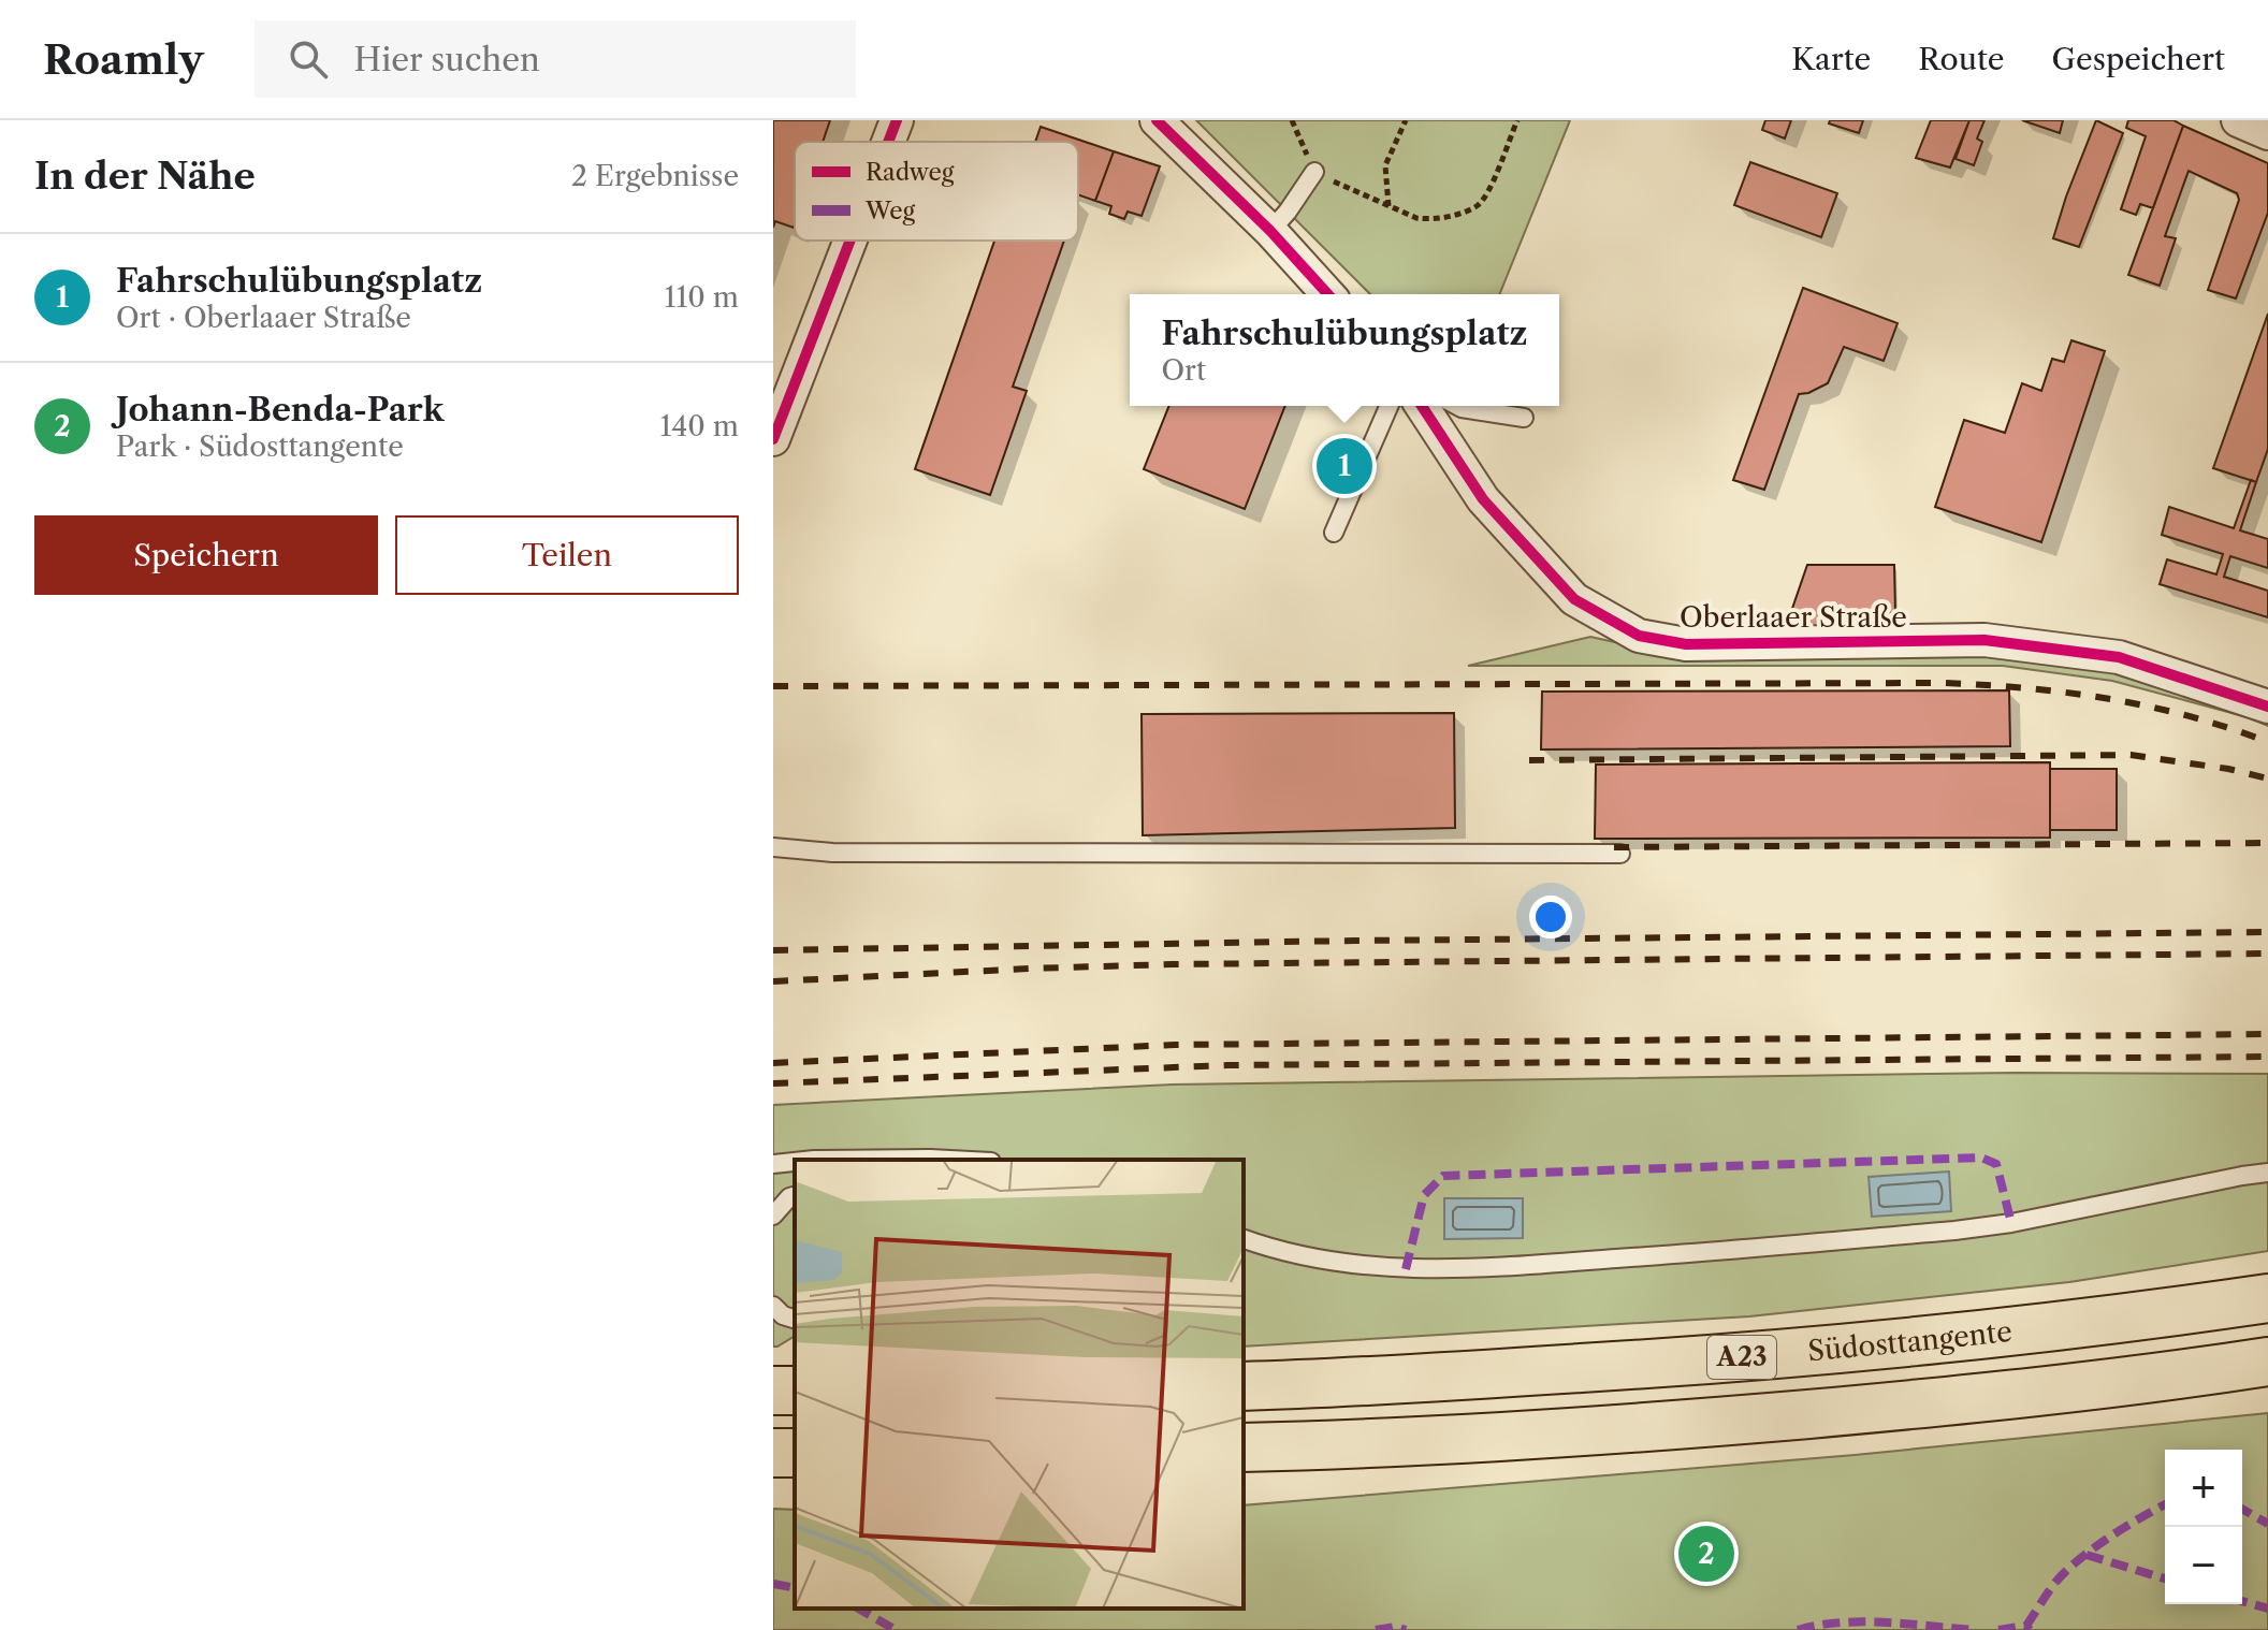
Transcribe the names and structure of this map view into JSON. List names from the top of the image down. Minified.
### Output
{"streets":{"highway":["Südosttangente","A23"],"street":["Oberlaaer Straße"]},"legend":["Radweg","Weg"],"page":{"header":"Roamly","search":"Hier suchen","nav":["Karte","Route","Gespeichert"],"heading":["In der Nähe","2 Ergebnisse"],"list":[{"mark":"1","name":"Fahrschulübungsplatz","note":"Ort · Oberlaaer Straße","value":"110 m"},{"mark":"2","name":"Johann-Benda-Park","note":"Park · Südosttangente","value":"140 m"}],"popup":["Fahrschulübungsplatz","Ort"],"pins":["1","2"],"buttons":["Speichern","Teilen"],"map_buttons":["+","−"]}}
